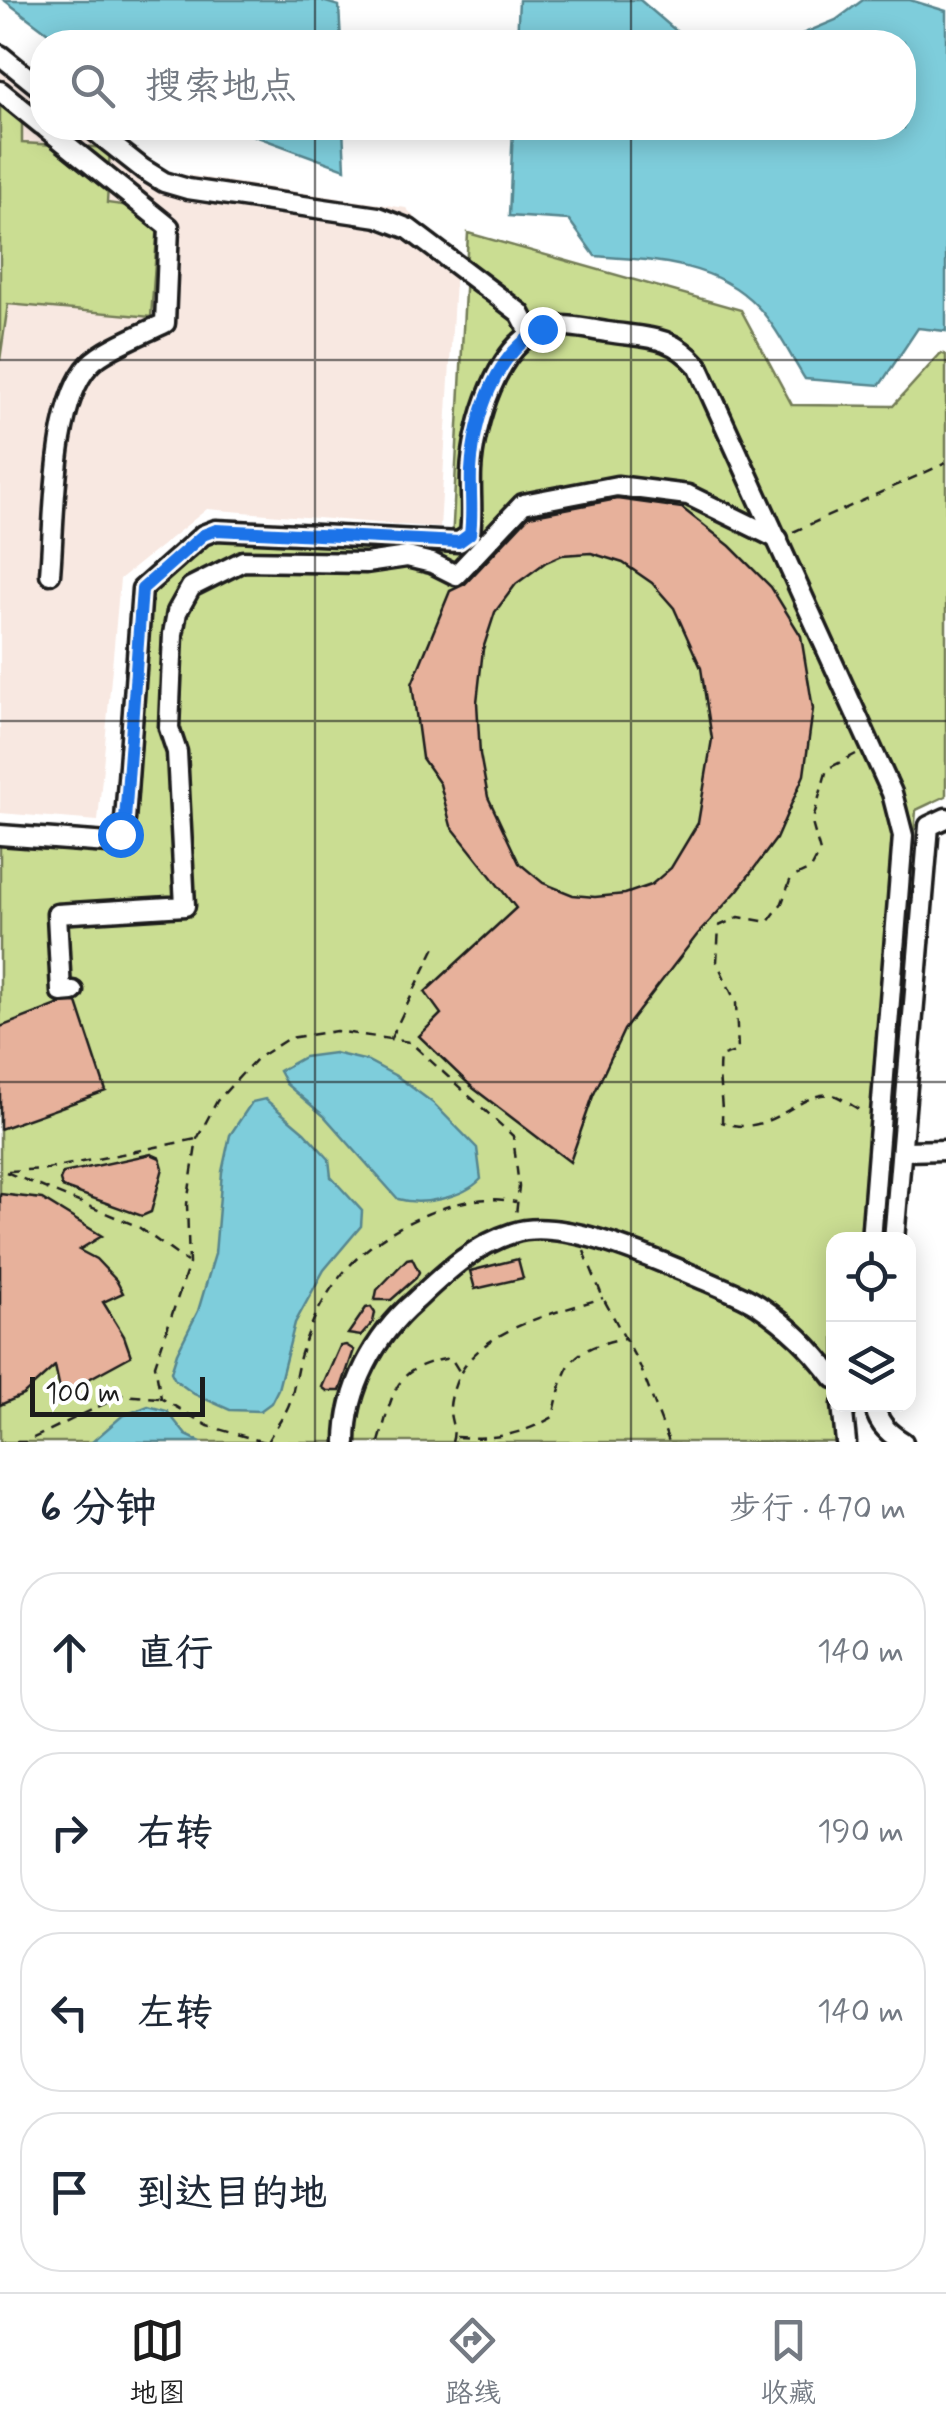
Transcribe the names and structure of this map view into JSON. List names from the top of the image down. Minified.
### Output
{"scale_bar":"100 m","page":{"search":"搜索地点","scale":"100 m","heading":["6 分钟","步行 · 470 m"],"list":[["直行","140 m"],["右转","190 m"],["左转","140 m"],"到达目的地"],"nav":["地图","路线","收藏"]}}
